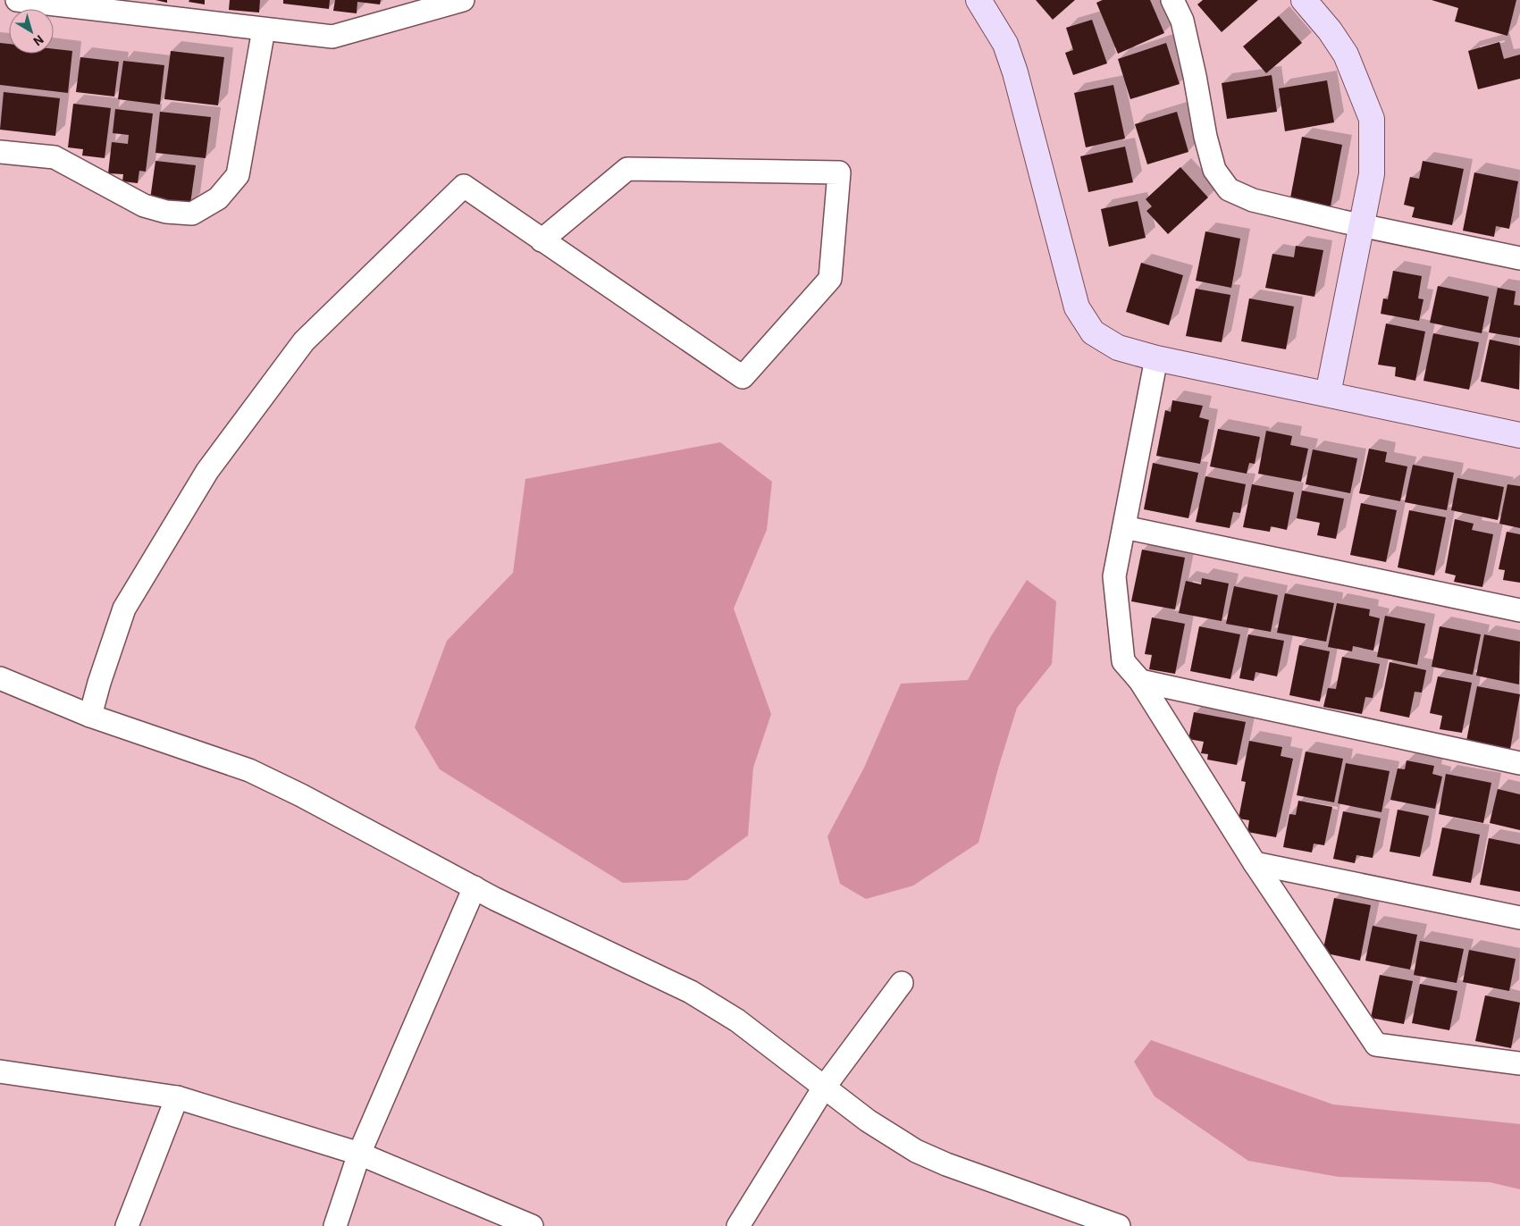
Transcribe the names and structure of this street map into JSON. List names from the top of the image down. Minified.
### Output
{"north":"bottom right"}
